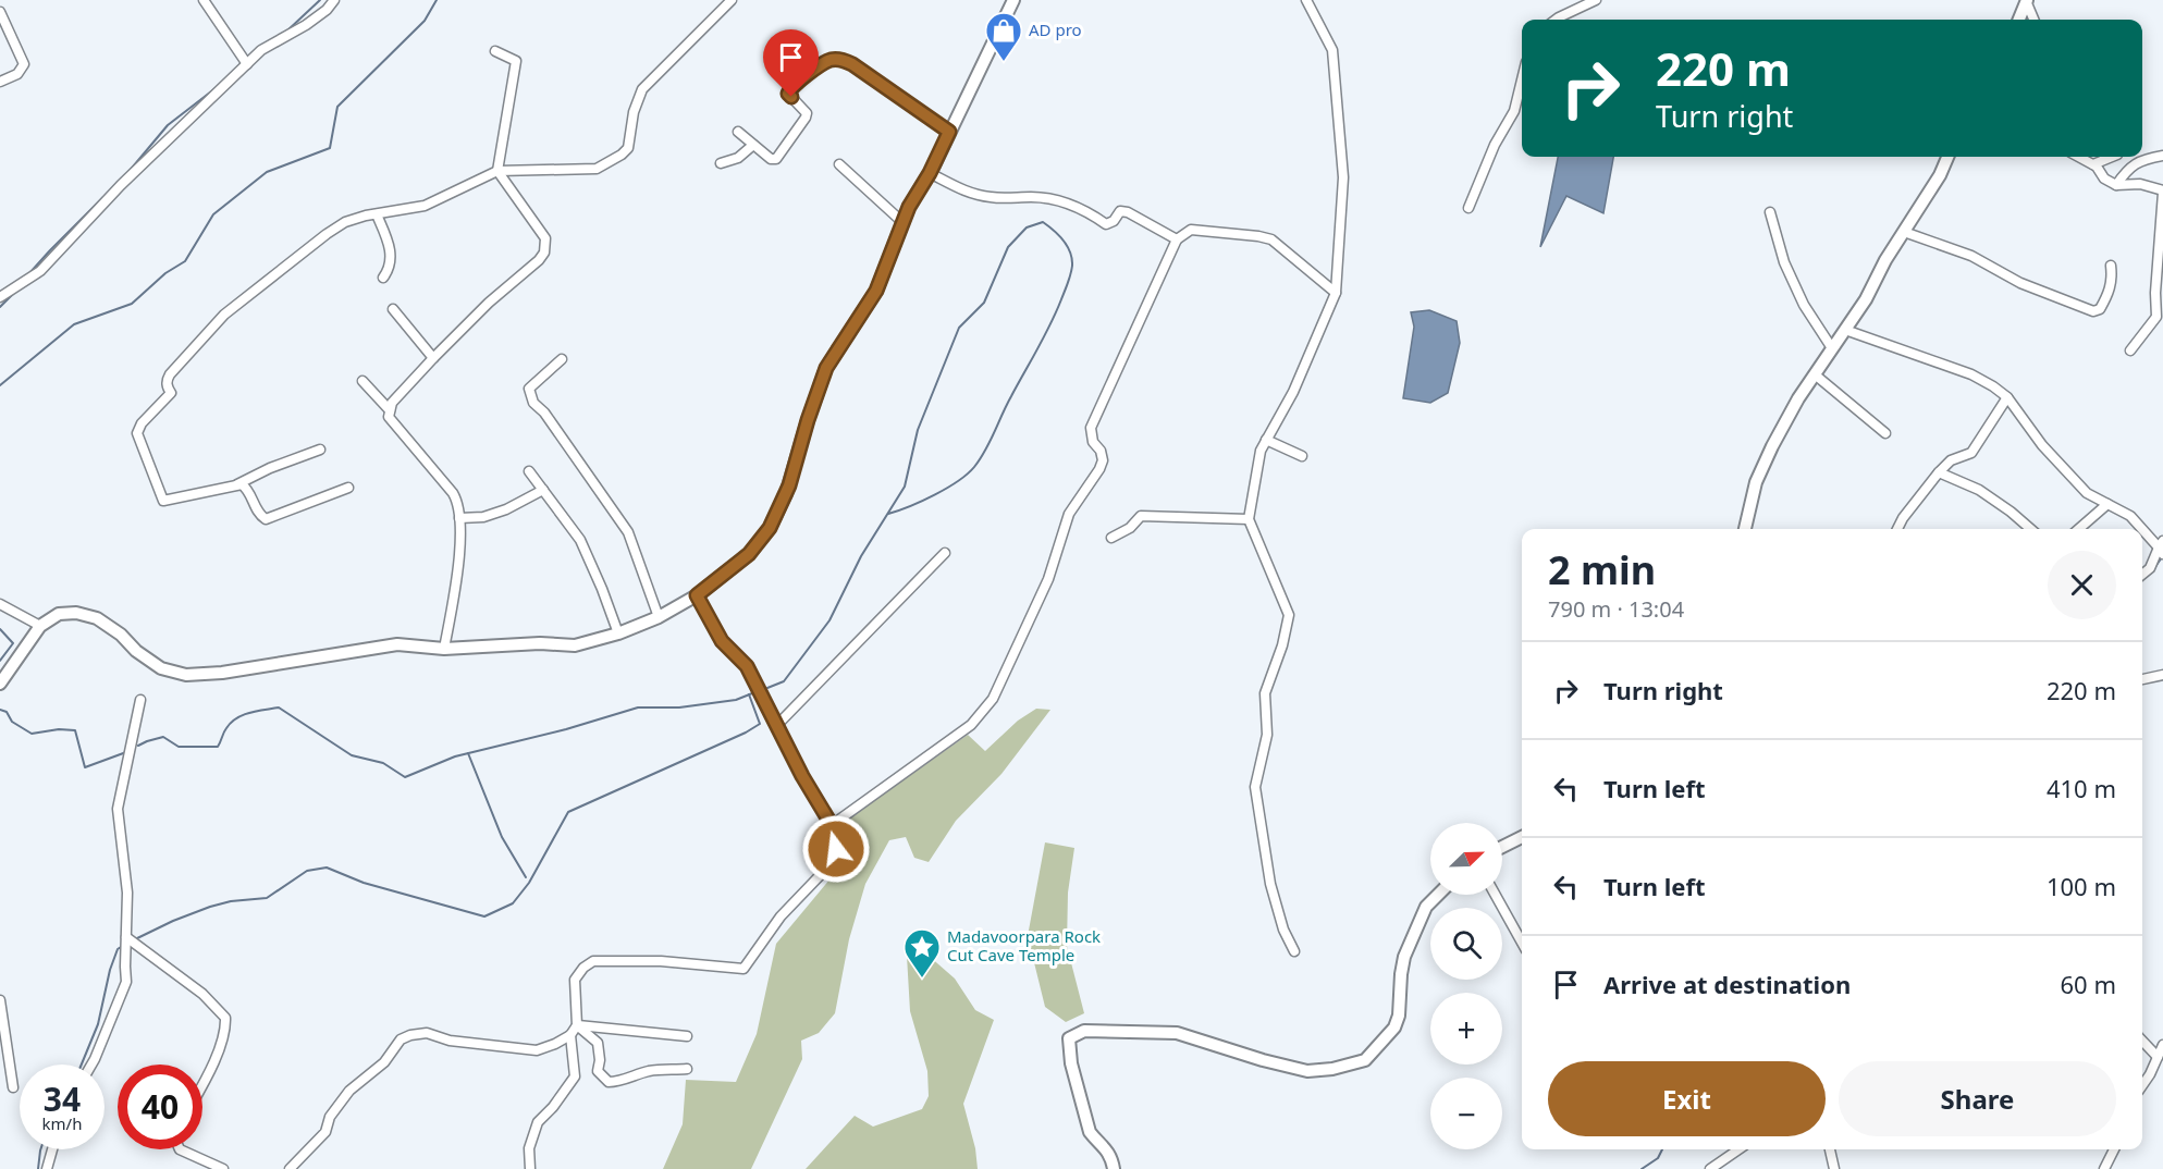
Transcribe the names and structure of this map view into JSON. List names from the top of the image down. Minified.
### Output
{"places":{"shop":["AD pro"],"place":["Madavoorpara Rock Cut Cave Temple"]},"north":"top right","page":{"turn":["220 m","Turn right"],"heading":["2 min","790 m · 13:04"],"list":[{"name":"Turn right","value":"220 m"},{"name":"Turn left","value":"410 m"},{"name":"Turn left","value":"100 m"},{"name":"Arrive at destination","value":"60 m"}],"map_buttons":["+","−"],"buttons":["Exit","Share"],"speed":"34 km/h","limit":"40"}}
